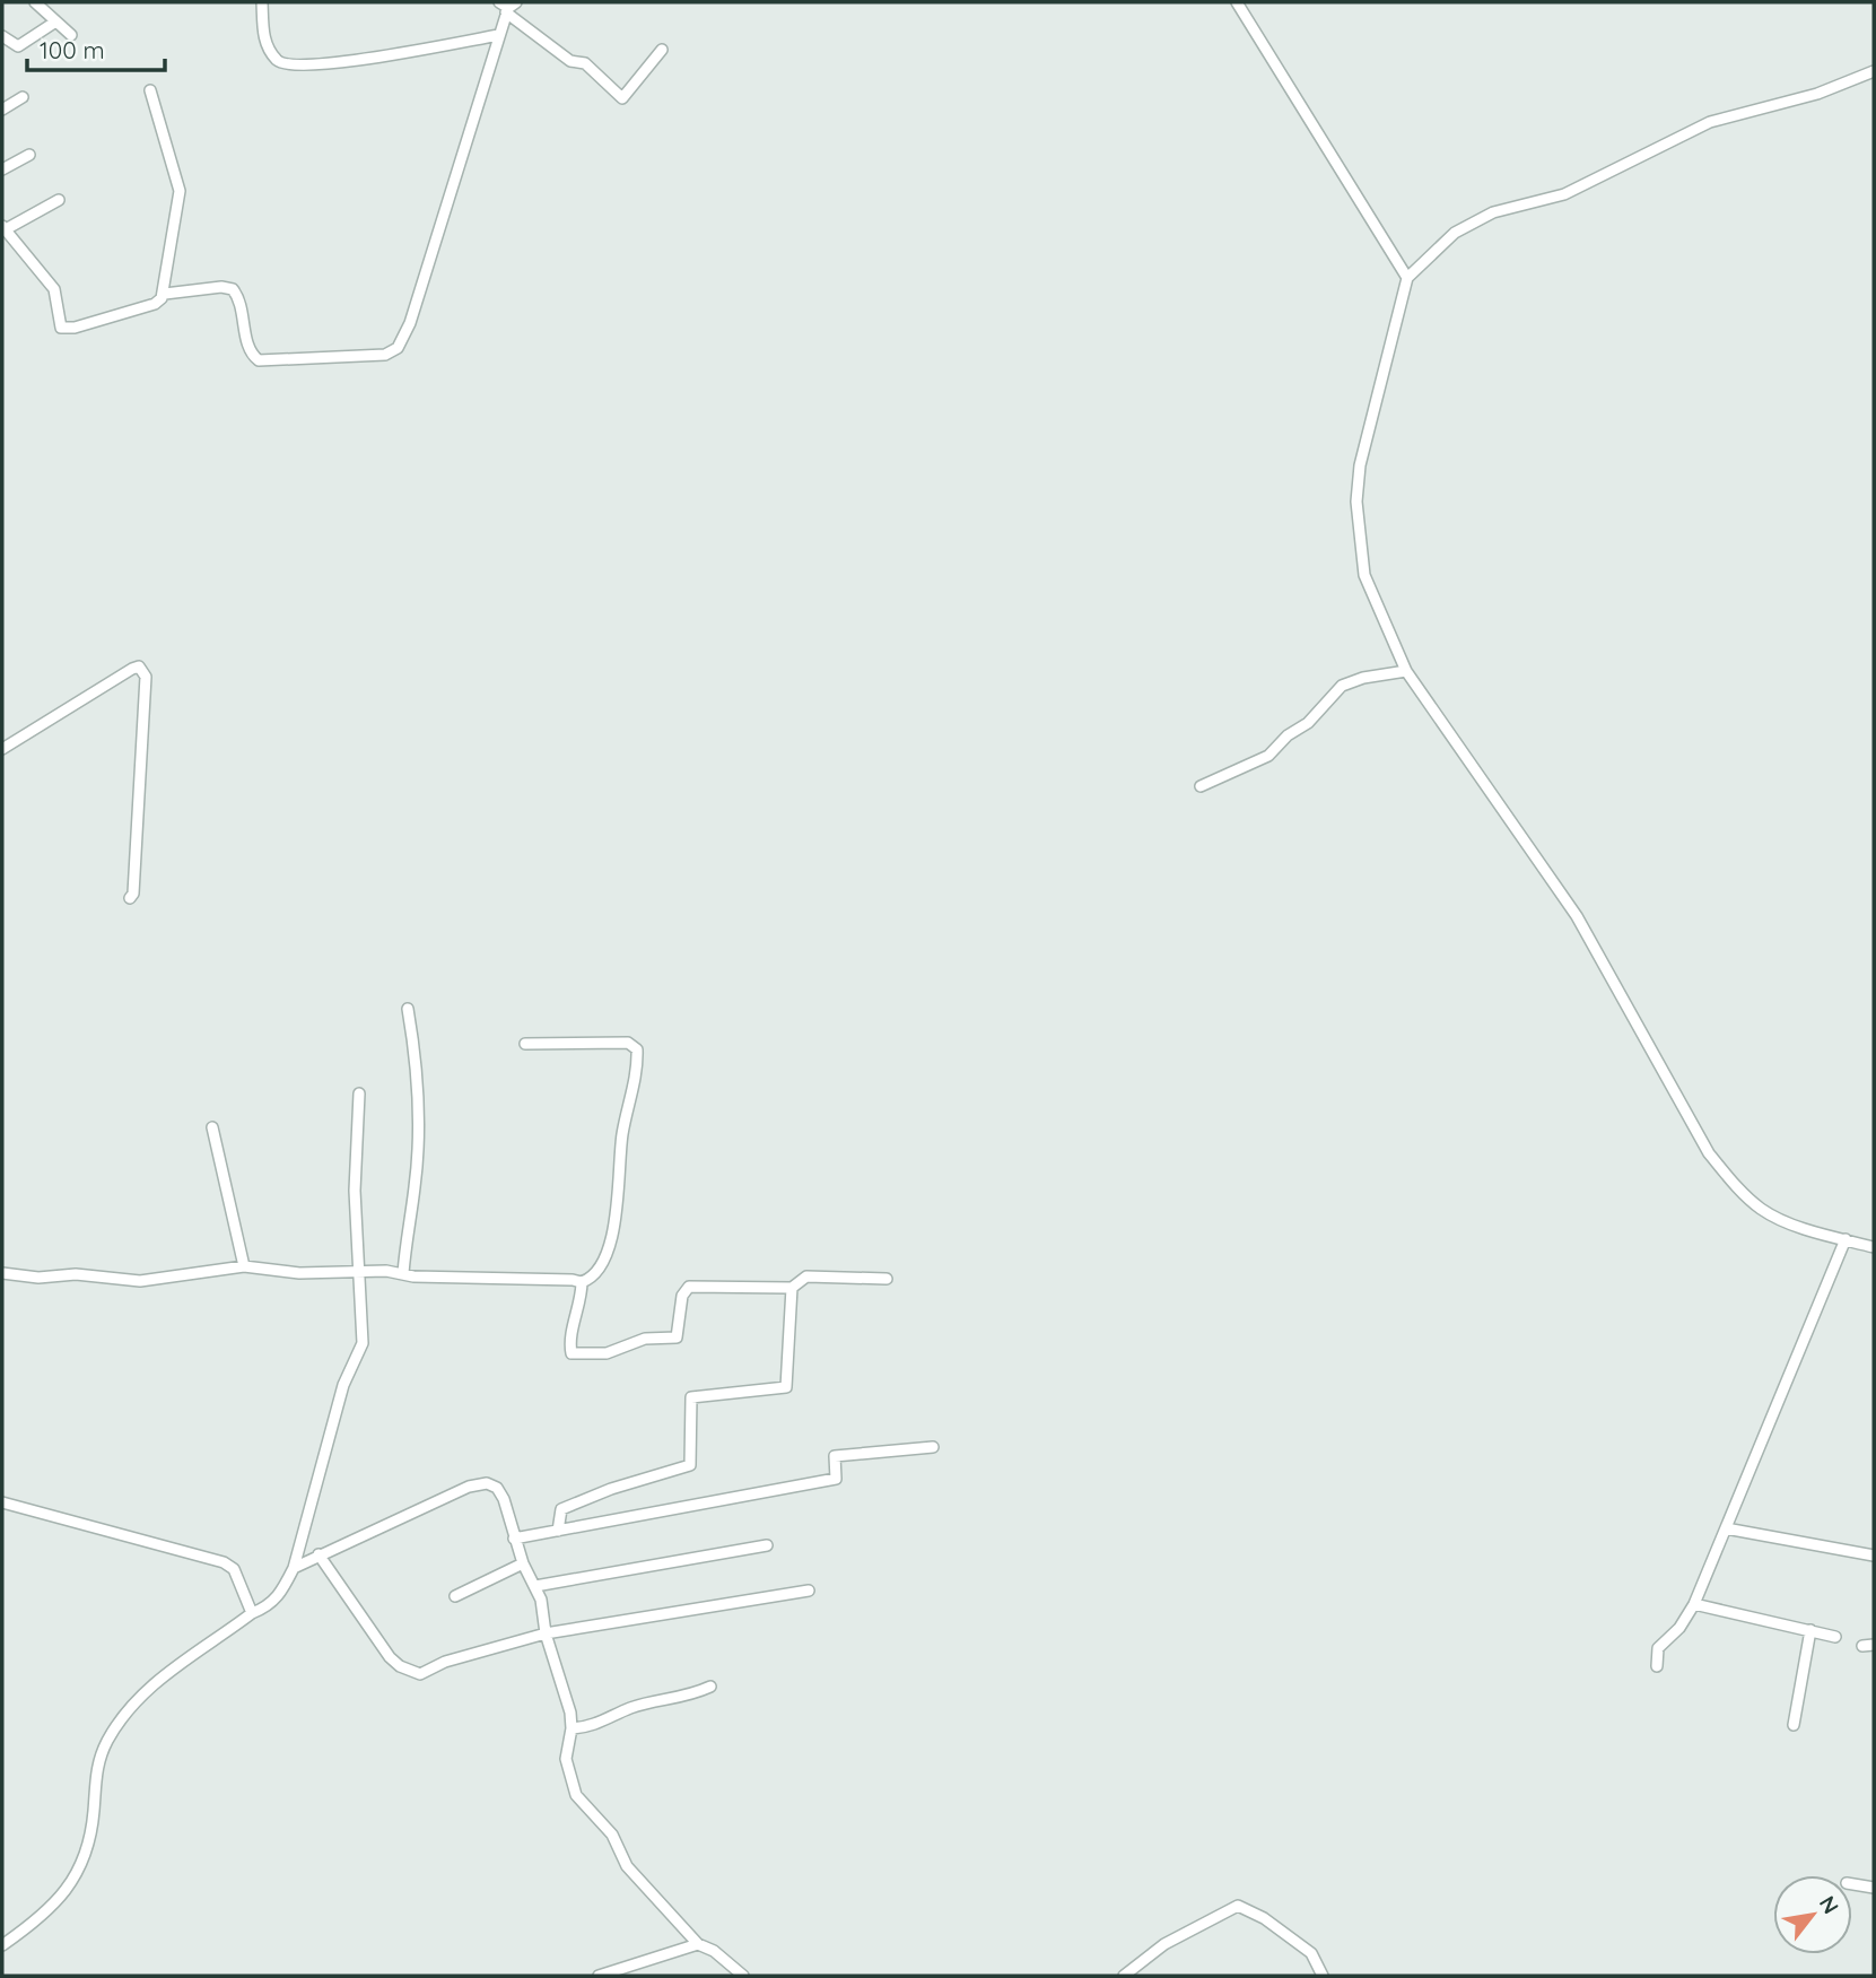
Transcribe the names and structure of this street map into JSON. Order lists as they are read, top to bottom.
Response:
{
  "scale_bar": "100 m",
  "north": "top right"
}
